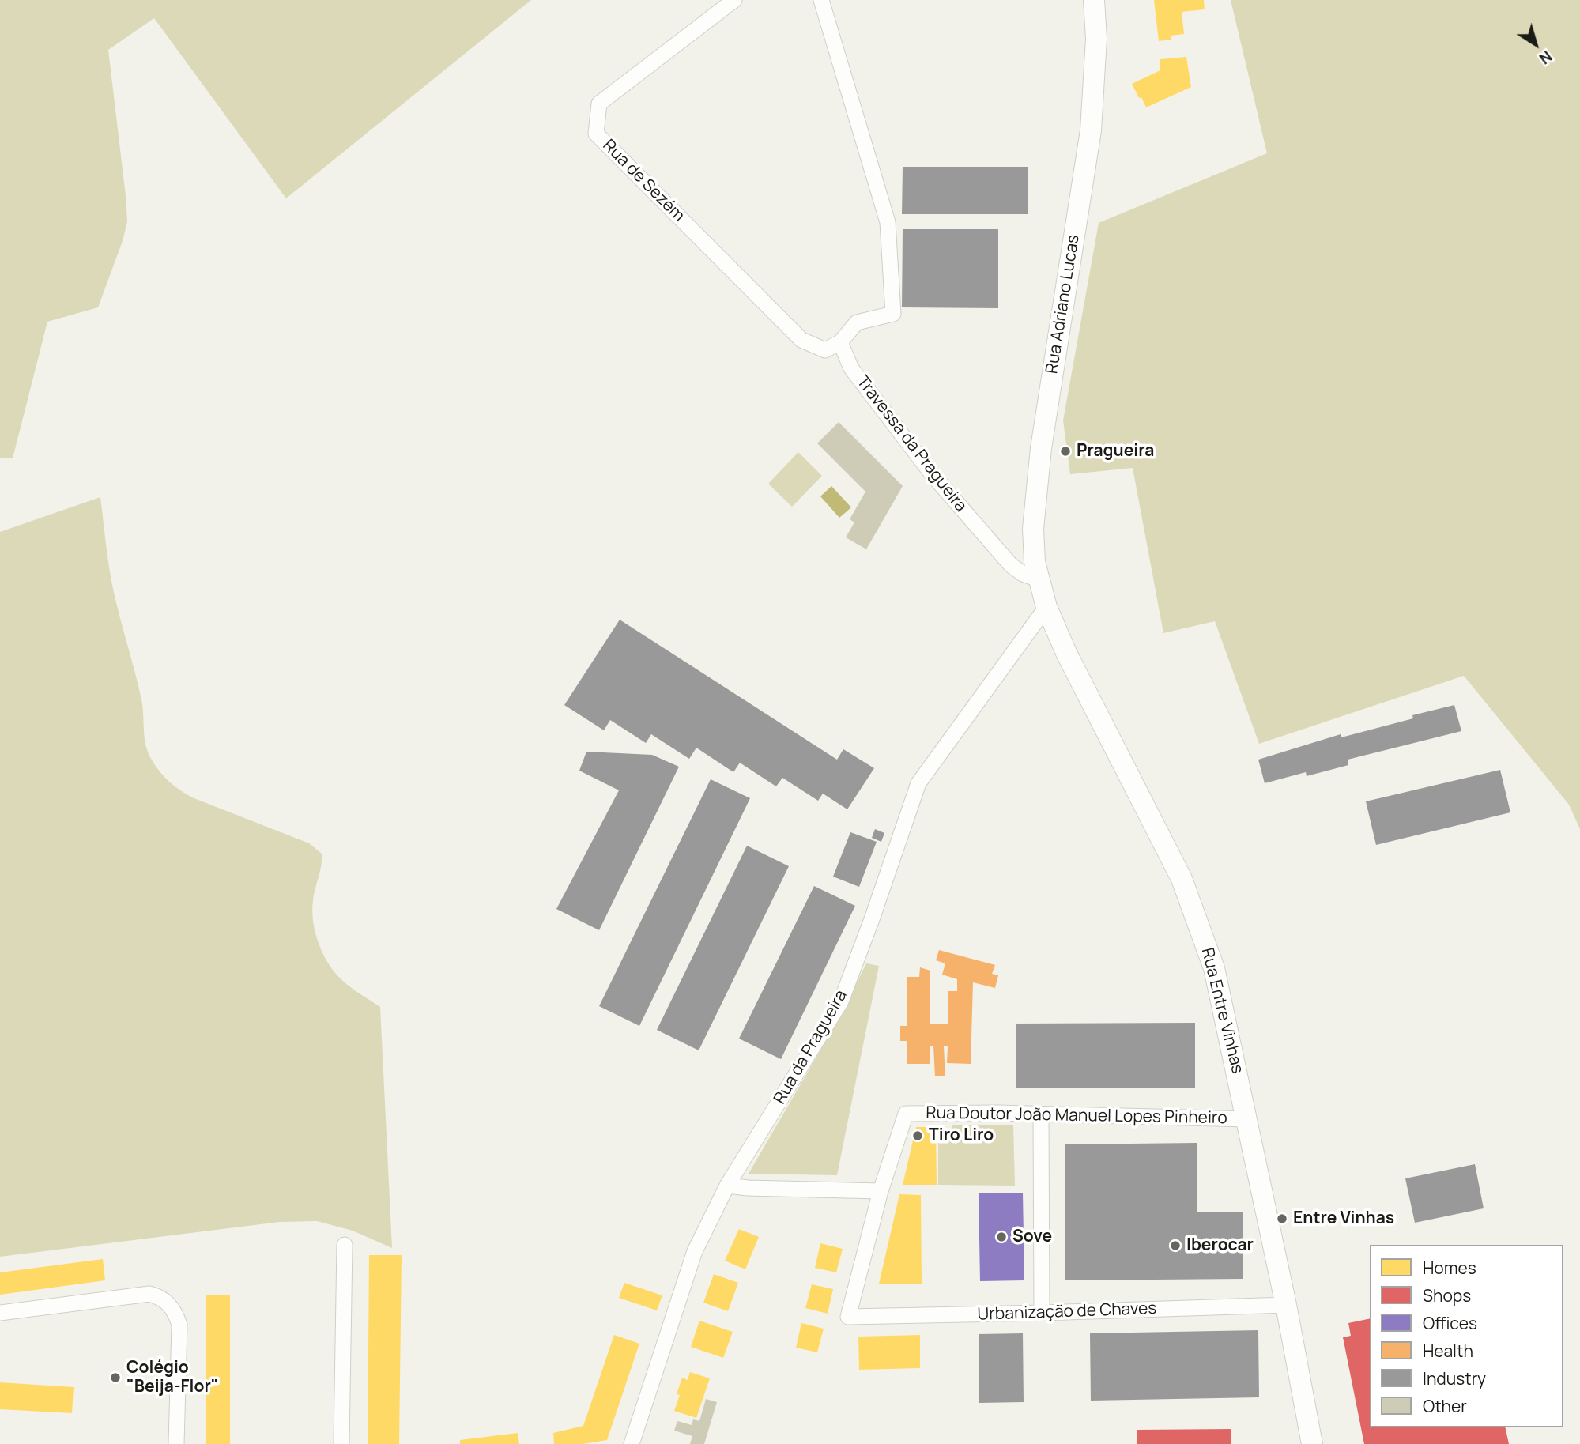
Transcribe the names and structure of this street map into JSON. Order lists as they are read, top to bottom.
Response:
{
  "streets": {
    "street": [
      "Rua de Sezém",
      "Rua Adriano Lucas",
      "Travessa da Pragueira",
      "Rua Entre Vinhas",
      "Rua da Pragueira",
      "Rua Doutor João Manuel Lopes Pinheiro",
      "Urbanização de Chaves"
    ]
  },
  "crossings": [
    ["Rua de Sezém", "Travessa da Pragueira"],
    ["Rua Adriano Lucas", "Travessa da Pragueira"],
    ["Rua Adriano Lucas", "Rua Entre Vinhas"],
    ["Rua Adriano Lucas", "Rua da Pragueira"],
    ["Rua Entre Vinhas", "Rua da Pragueira"],
    ["Rua Entre Vinhas", "Rua Doutor João Manuel Lopes Pinheiro"],
    ["Rua Entre Vinhas", "Urbanização de Chaves"],
    ["Rua Doutor João Manuel Lopes Pinheiro", "Urbanização de Chaves"]
  ],
  "places": [
    "Pragueira",
    "Tiro Liro",
    "Entre Vinhas",
    "Sove",
    "Iberocar",
    "Colégio \"Beija-Flor\""
  ],
  "legend": [
    "Homes",
    "Shops",
    "Offices",
    "Health",
    "Industry",
    "Other"
  ],
  "north": "bottom right"
}
